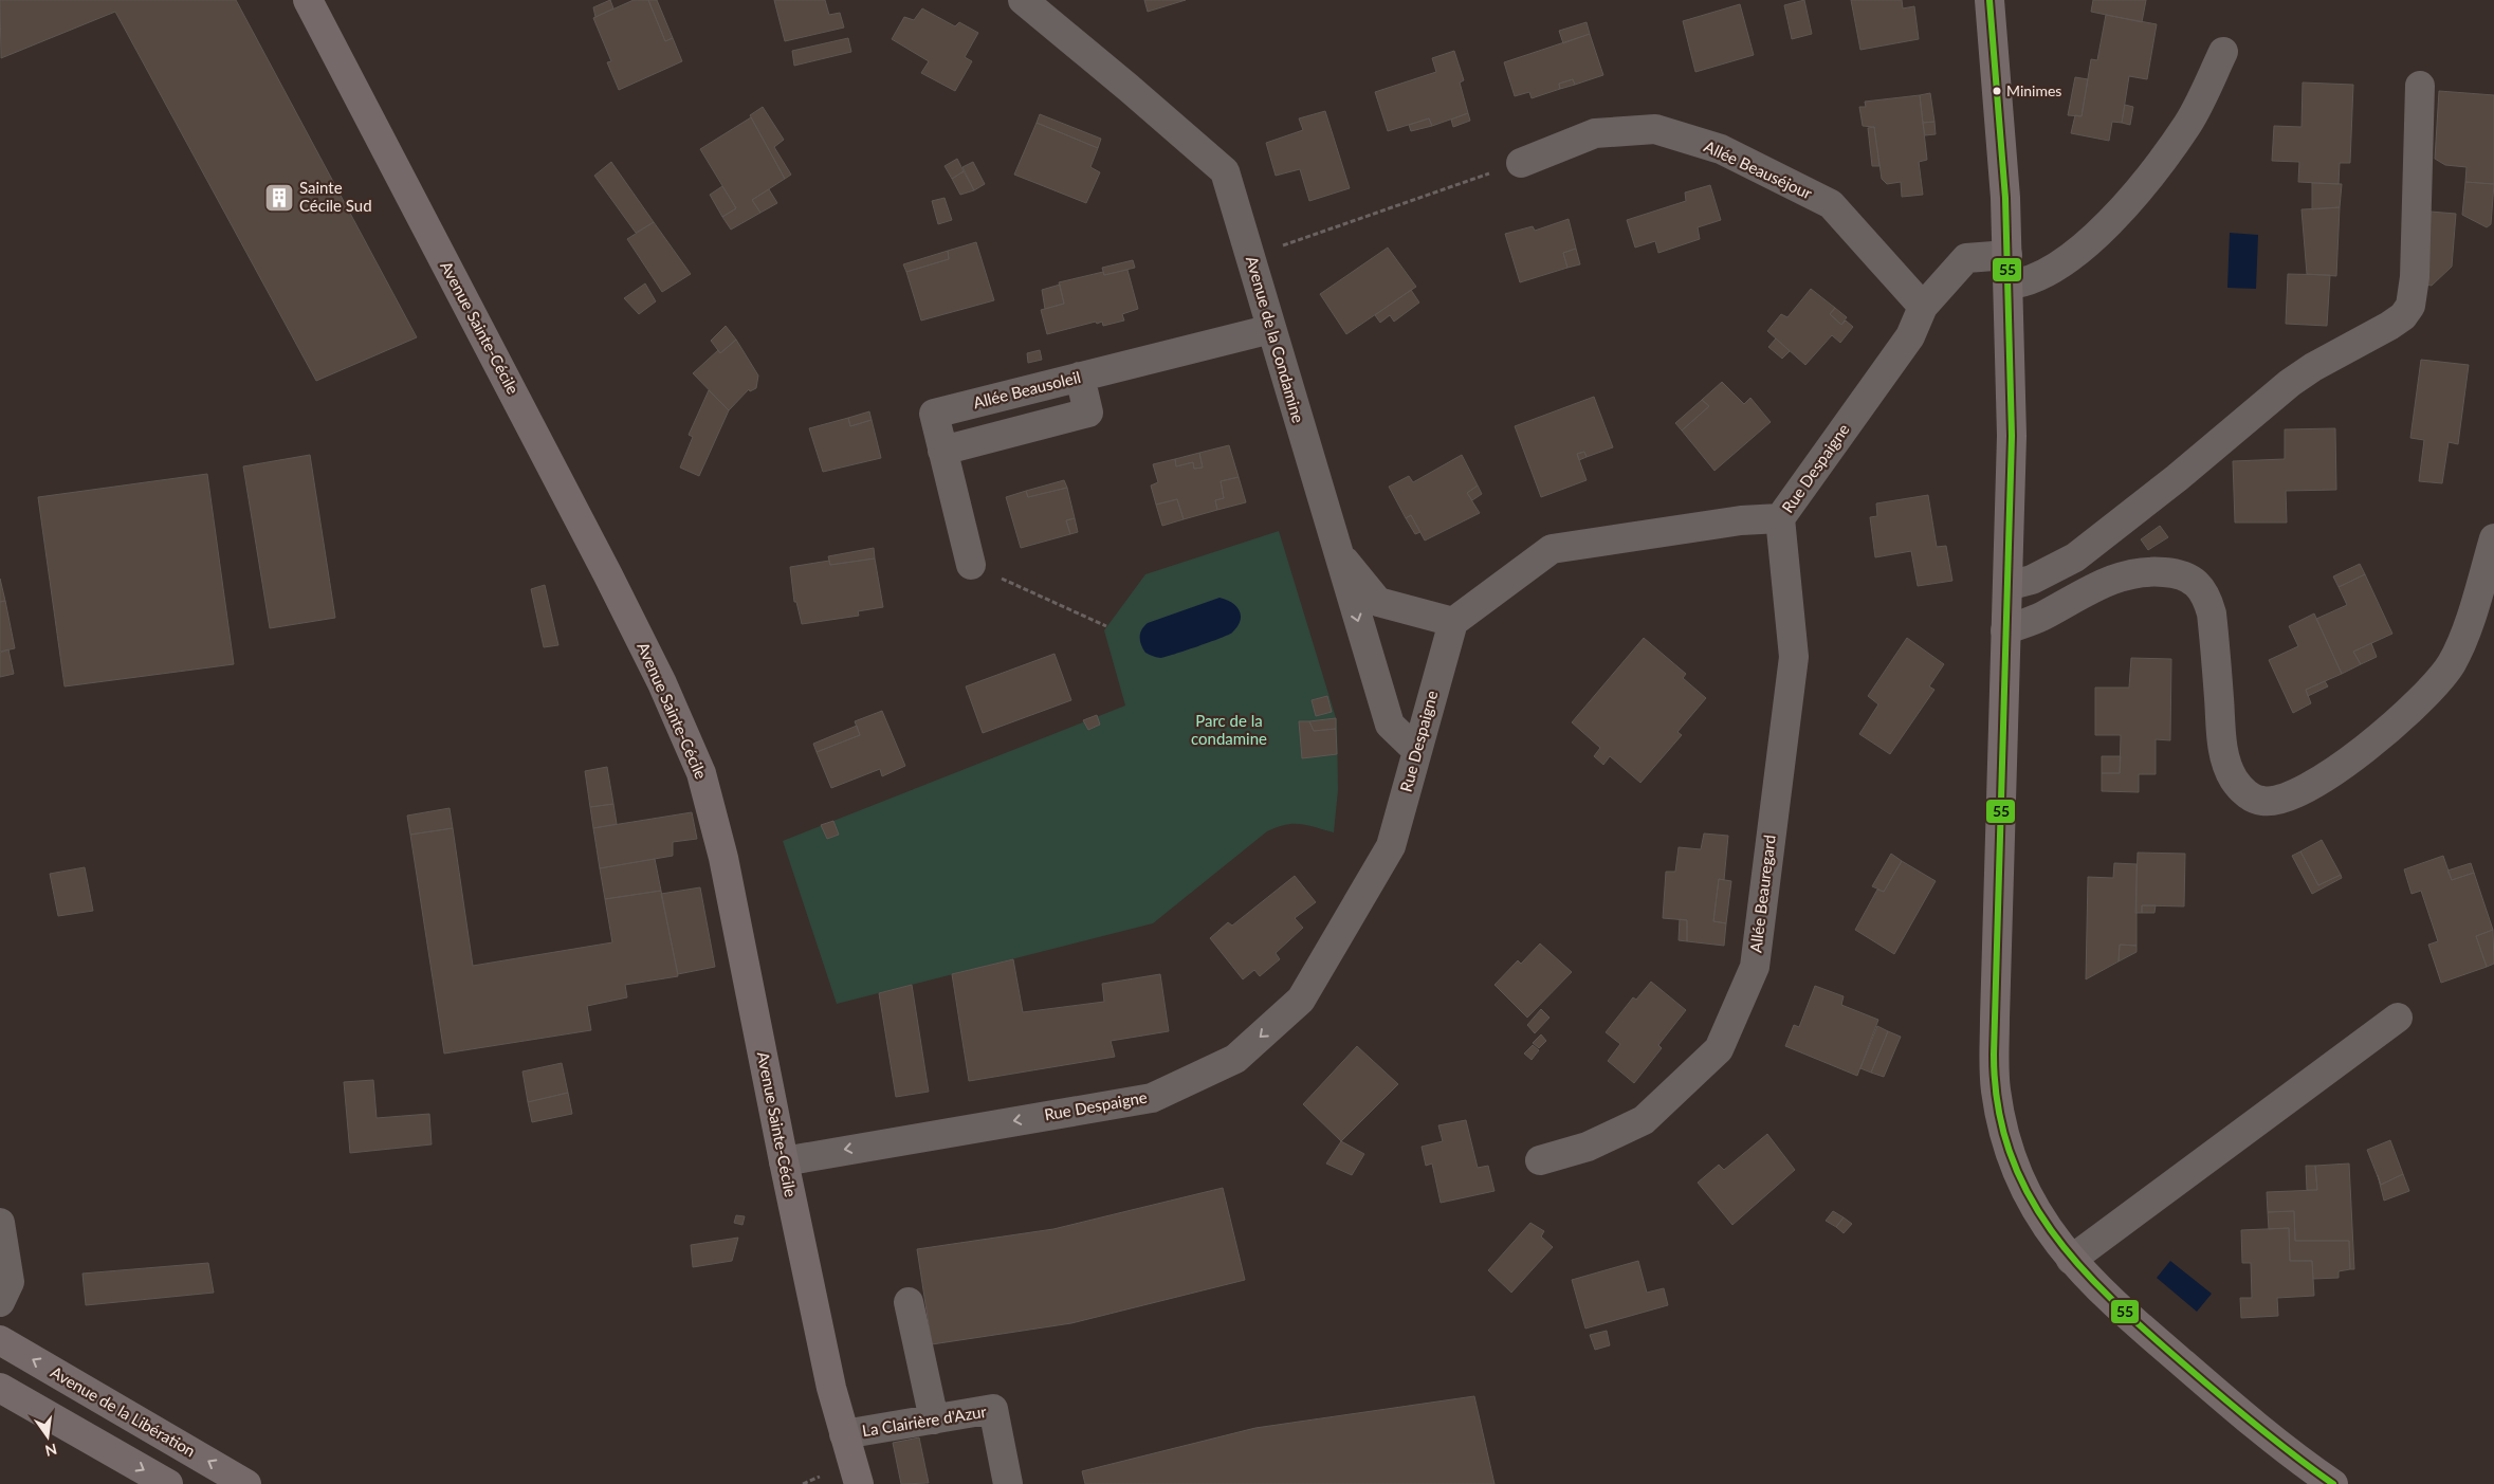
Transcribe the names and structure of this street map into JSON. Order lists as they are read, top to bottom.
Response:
{
  "streets": {
    "main road": ["Avenue Sainte-Cécile", "Avenue de la Libération"],
    "street": [
      "Allée Beauséjour",
      "Avenue de la Condamine",
      "Allée Beausoleil",
      "Rue Despaigne",
      "Allée Beauregard",
      "La Clairière d'Azur"
    ]
  },
  "crossings": [
    ["Allée Beauséjour", "Rue Despaigne"],
    ["Avenue Sainte-Cécile", "Rue Despaigne"],
    ["Avenue Sainte-Cécile", "La Clairière d'Azur"],
    ["Avenue de la Condamine", "Allée Beausoleil"],
    ["Avenue de la Condamine", "Rue Despaigne"],
    ["Rue Despaigne", "Allée Beauregard"]
  ],
  "one_way": ["Rue Despaigne"],
  "parks": ["Parc de la condamine"],
  "places": {
    "other": ["Minimes"],
    "building": ["Sainte Cécile Sud"]
  },
  "lines": ["transit line 55"],
  "north": "bottom"
}
